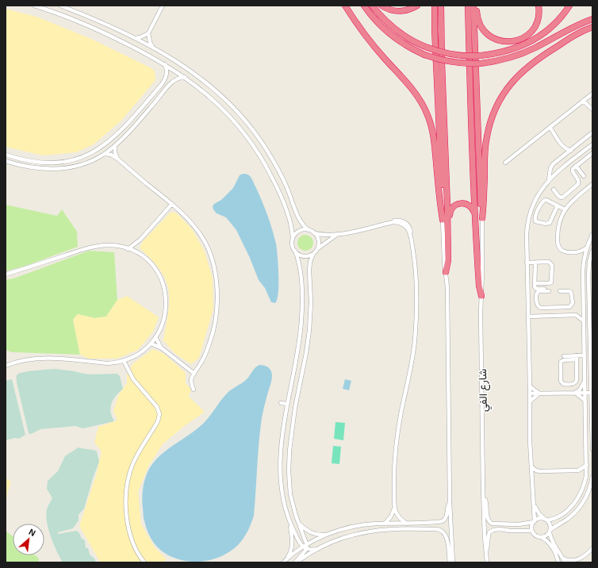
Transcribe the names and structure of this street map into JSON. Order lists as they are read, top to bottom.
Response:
{
  "streets": {
    "street": ["شارع الفي"]
  },
  "north": "top right"
}
